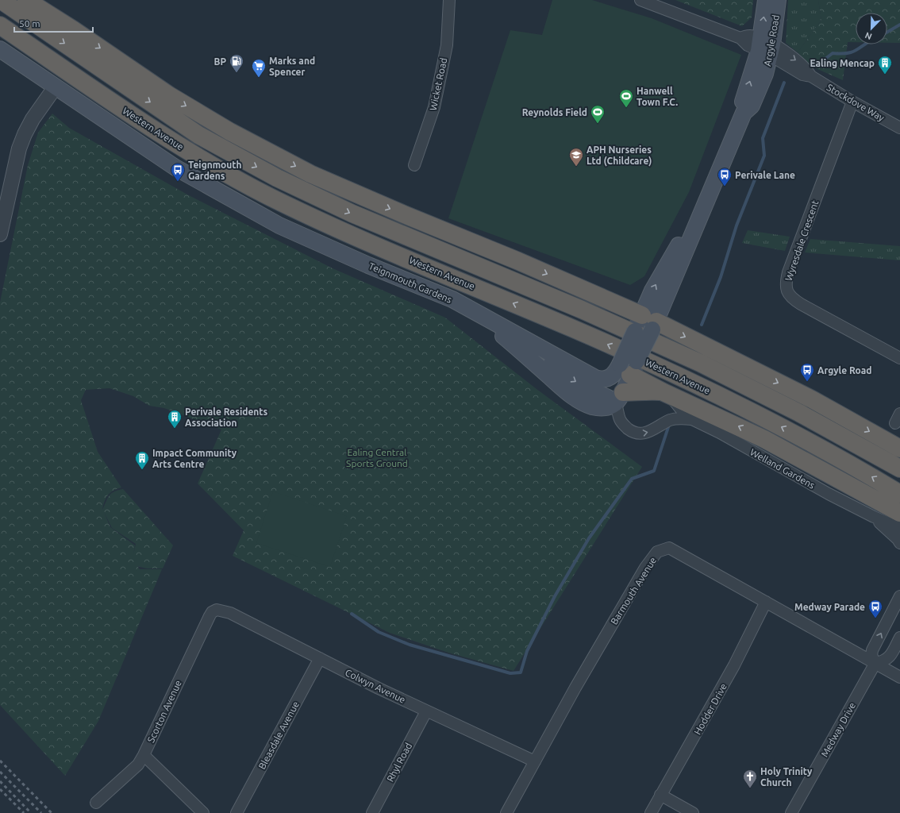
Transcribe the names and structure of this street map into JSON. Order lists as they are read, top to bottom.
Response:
{
  "streets": {
    "highway": ["Western Avenue"],
    "main road": ["Argyle Road", "Teignmouth Gardens"],
    "street": [
      "Wicket Road",
      "Stockdove Way",
      "Wyresdale Crescent",
      "Welland Gardens",
      "Barmouth Avenue",
      "Colwyn Avenue",
      "Hodder Drive",
      "Scorton Avenue",
      "Medway Drive",
      "Bleasdale Avenue",
      "Rhyl Road"
    ]
  },
  "crossings": [
    ["Argyle Road", "Stockdove Way"],
    ["Argyle Road", "Welland Gardens"],
    ["Stockdove Way", "Wyresdale Crescent"],
    ["Barmouth Avenue", "Colwyn Avenue"],
    ["Barmouth Avenue", "Hodder Drive"],
    ["Barmouth Avenue", "Medway Drive"],
    ["Colwyn Avenue", "Scorton Avenue"],
    ["Colwyn Avenue", "Bleasdale Avenue"],
    ["Colwyn Avenue", "Rhyl Road"]
  ],
  "parks": ["Ealing Central Sports Ground"],
  "places": {
    "fuel station": ["BP"],
    "building": ["Ealing Mencap", "Perivale Residents Association", "Impact Community Arts Centre"],
    "supermarket": ["Marks and Spencer"],
    "sports": ["Hanwell Town F.C.", "Reynolds Field"],
    "school or university": ["APH Nurseries Ltd (Childcare)"],
    "bus stop": [
      "Teignmouth Gardens",
      "Perivale Lane",
      "Argyle Road",
      "Medway Parade"
    ],
    "church": ["Holy Trinity Church"]
  },
  "scale_bar": "50 m",
  "north": "bottom left"
}
